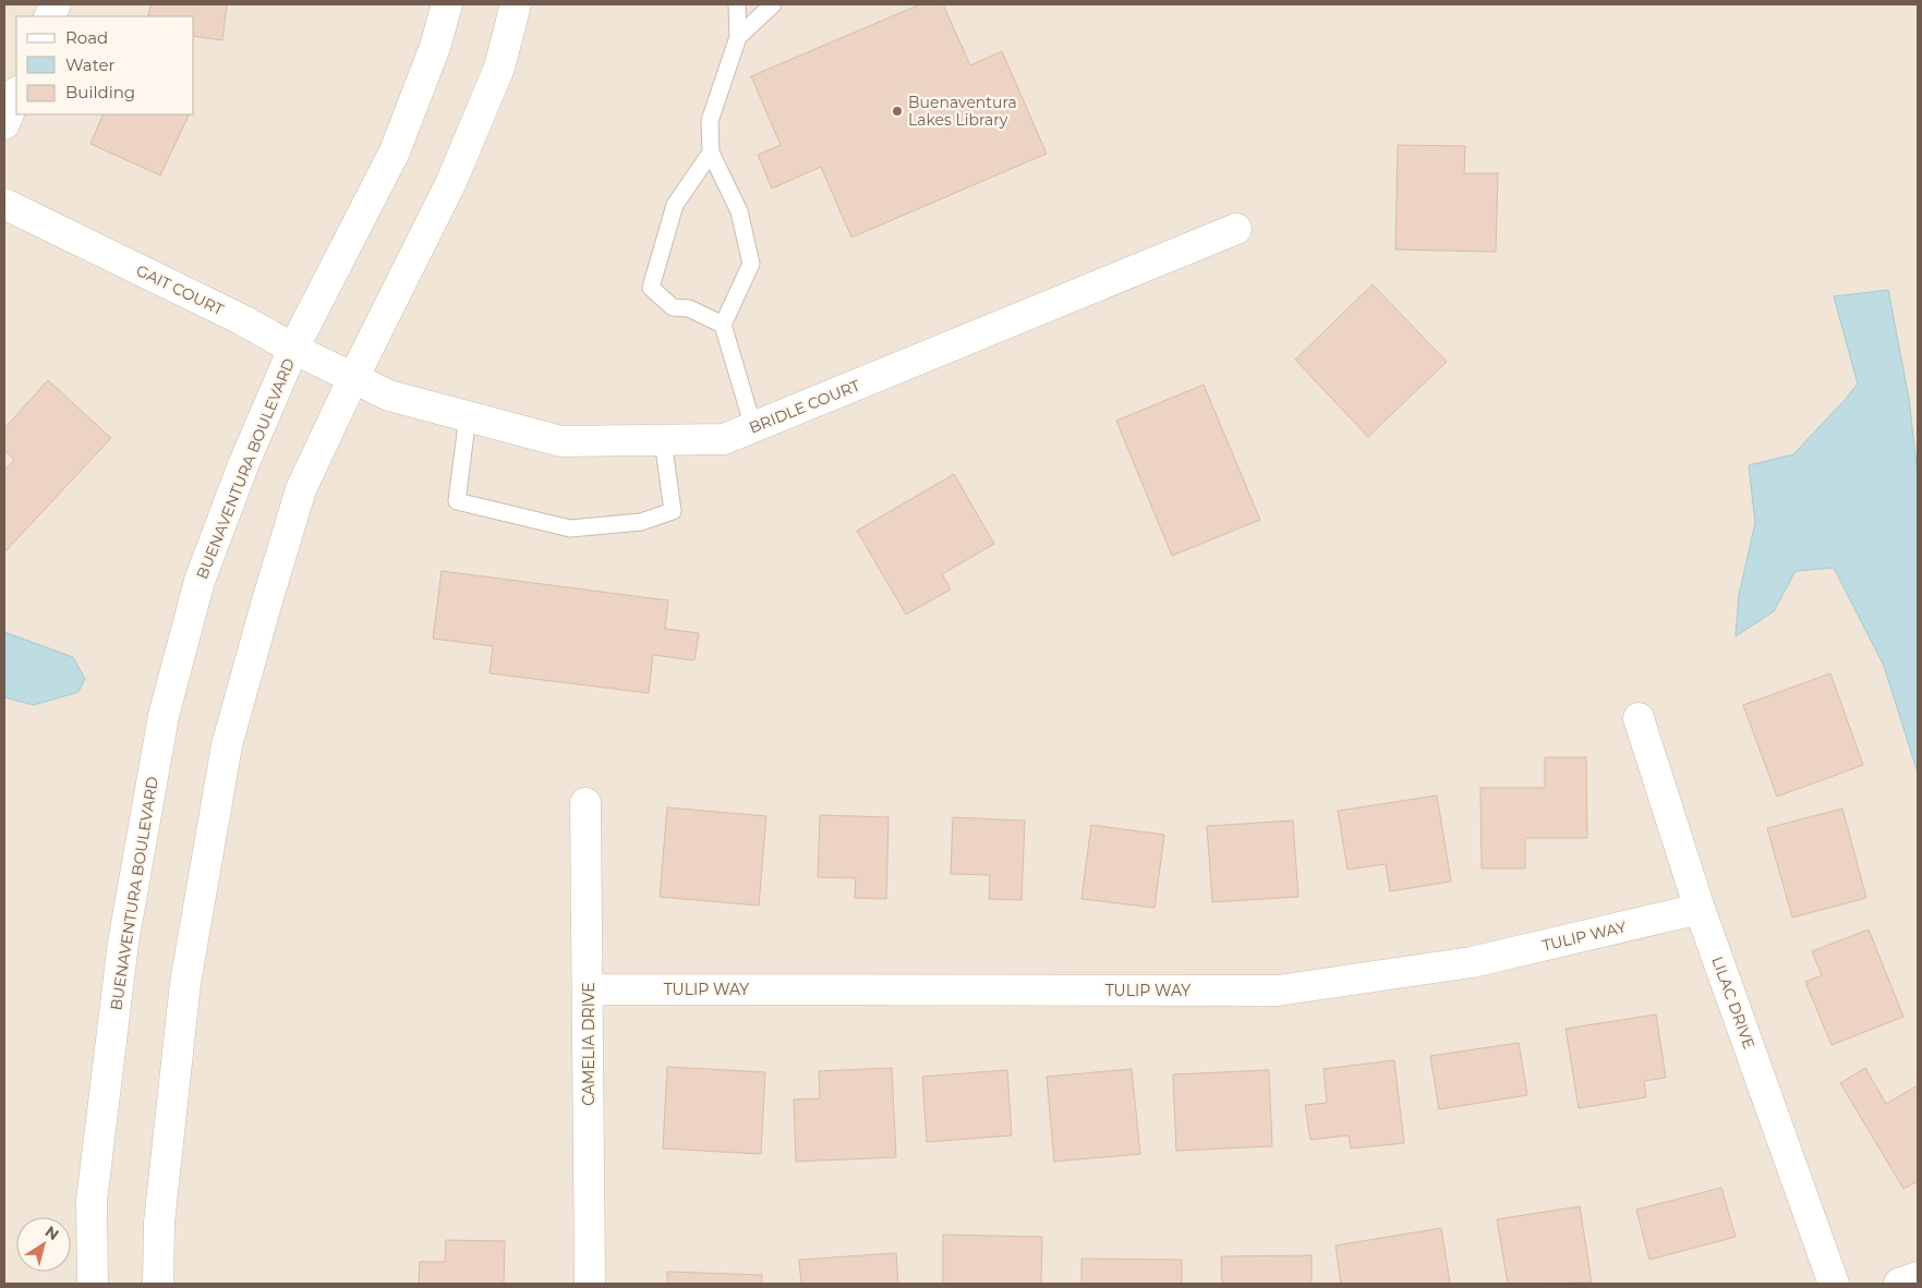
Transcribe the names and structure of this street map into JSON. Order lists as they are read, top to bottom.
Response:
{
  "streets": {
    "street": [
      "GAIT COURT",
      "BRIDLE COURT",
      "BUENAVENTURA BOULEVARD",
      "TULIP WAY",
      "LILAC DRIVE",
      "CAMELIA DRIVE"
    ]
  },
  "crossings": [
    ["GAIT COURT", "BRIDLE COURT"],
    ["GAIT COURT", "BUENAVENTURA BOULEVARD"],
    ["TULIP WAY", "LILAC DRIVE"],
    ["TULIP WAY", "CAMELIA DRIVE"]
  ],
  "places": ["Buenaventura Lakes Library"],
  "legend": ["Road", "Water", "Building"],
  "north": "top right"
}
